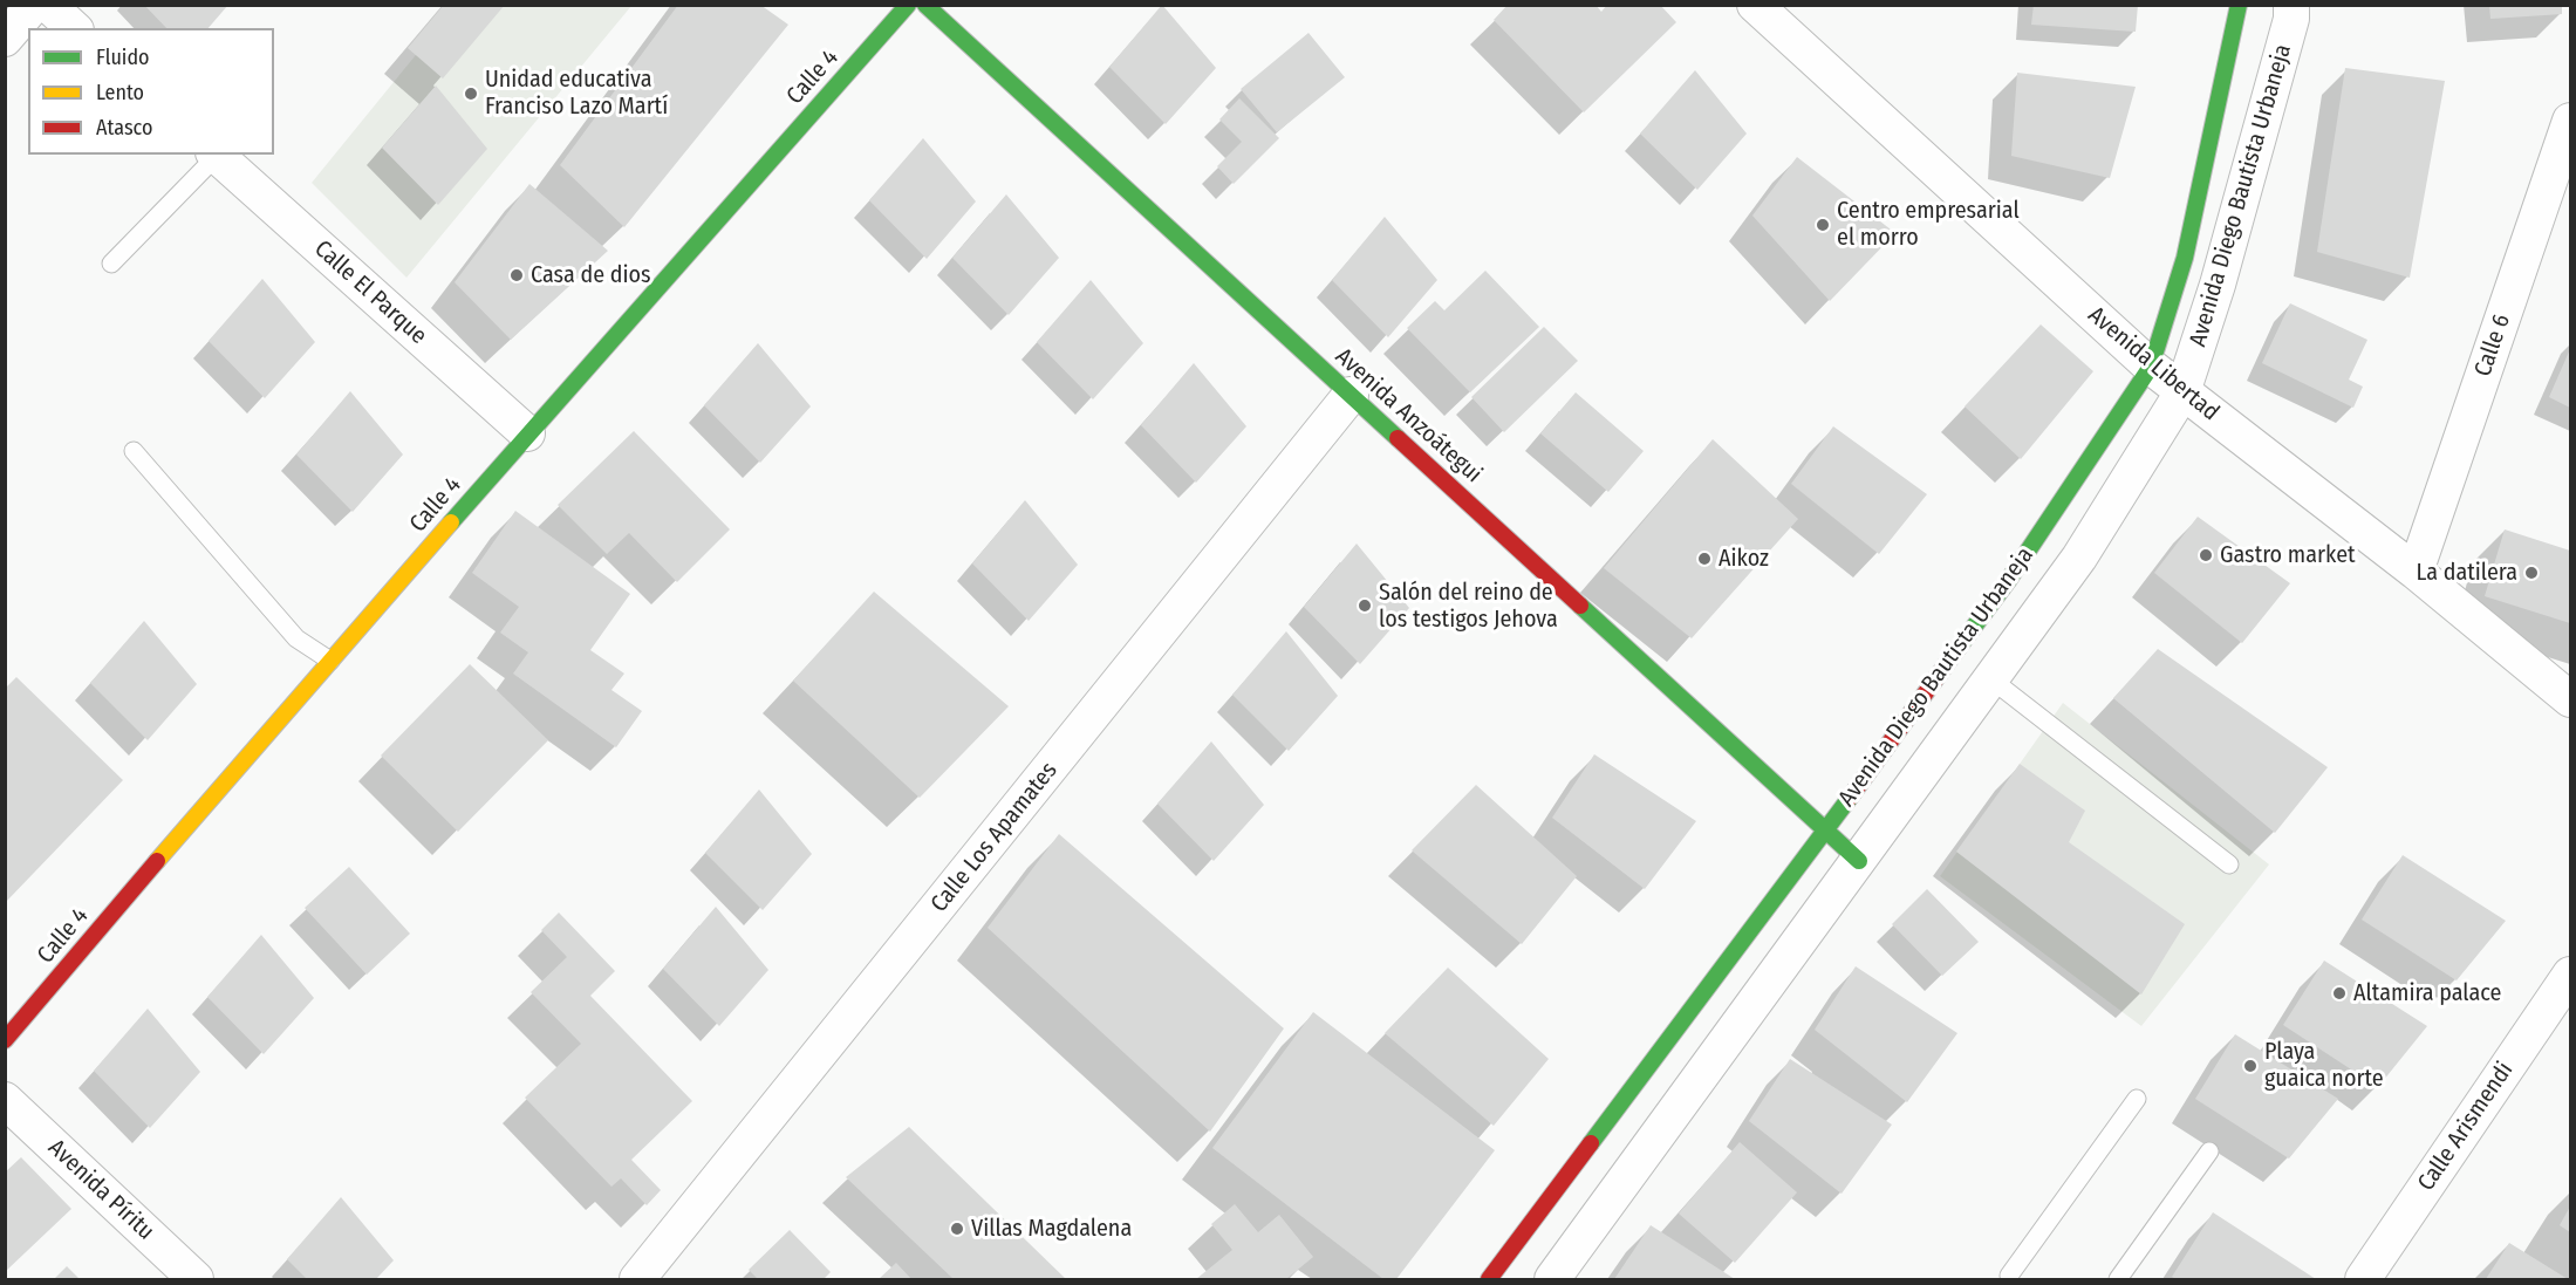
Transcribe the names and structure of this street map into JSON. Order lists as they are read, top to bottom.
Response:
{
  "streets": {
    "street": [
      "Calle 4",
      "Avenida Diego Bautista Urbaneja",
      "Calle El Parque",
      "Calle 6",
      "Avenida Libertad",
      "Avenida Anzoátegui",
      "Calle Los Apamates",
      "Calle Arismendi",
      "Avenida Píritu"
    ]
  },
  "crossings": [
    ["Calle 4", "Calle El Parque"],
    ["Avenida Diego Bautista Urbaneja", "Avenida Libertad"],
    ["Avenida Diego Bautista Urbaneja", "Avenida Anzoátegui"],
    ["Calle 6", "Avenida Libertad"],
    ["Avenida Anzoátegui", "Calle Los Apamates"]
  ],
  "places": [
    "Unidad educativa Franciso Lazo Martí",
    "Centro empresarial el morro",
    "Casa de dios",
    "Gastro market",
    "Aikoz",
    "La datilera",
    "Salón del reino de los testigos Jehova",
    "Altamira palace",
    "Playa guaica norte",
    "Villas Magdalena"
  ],
  "legend": ["Fluido", "Lento", "Atasco"]
}
